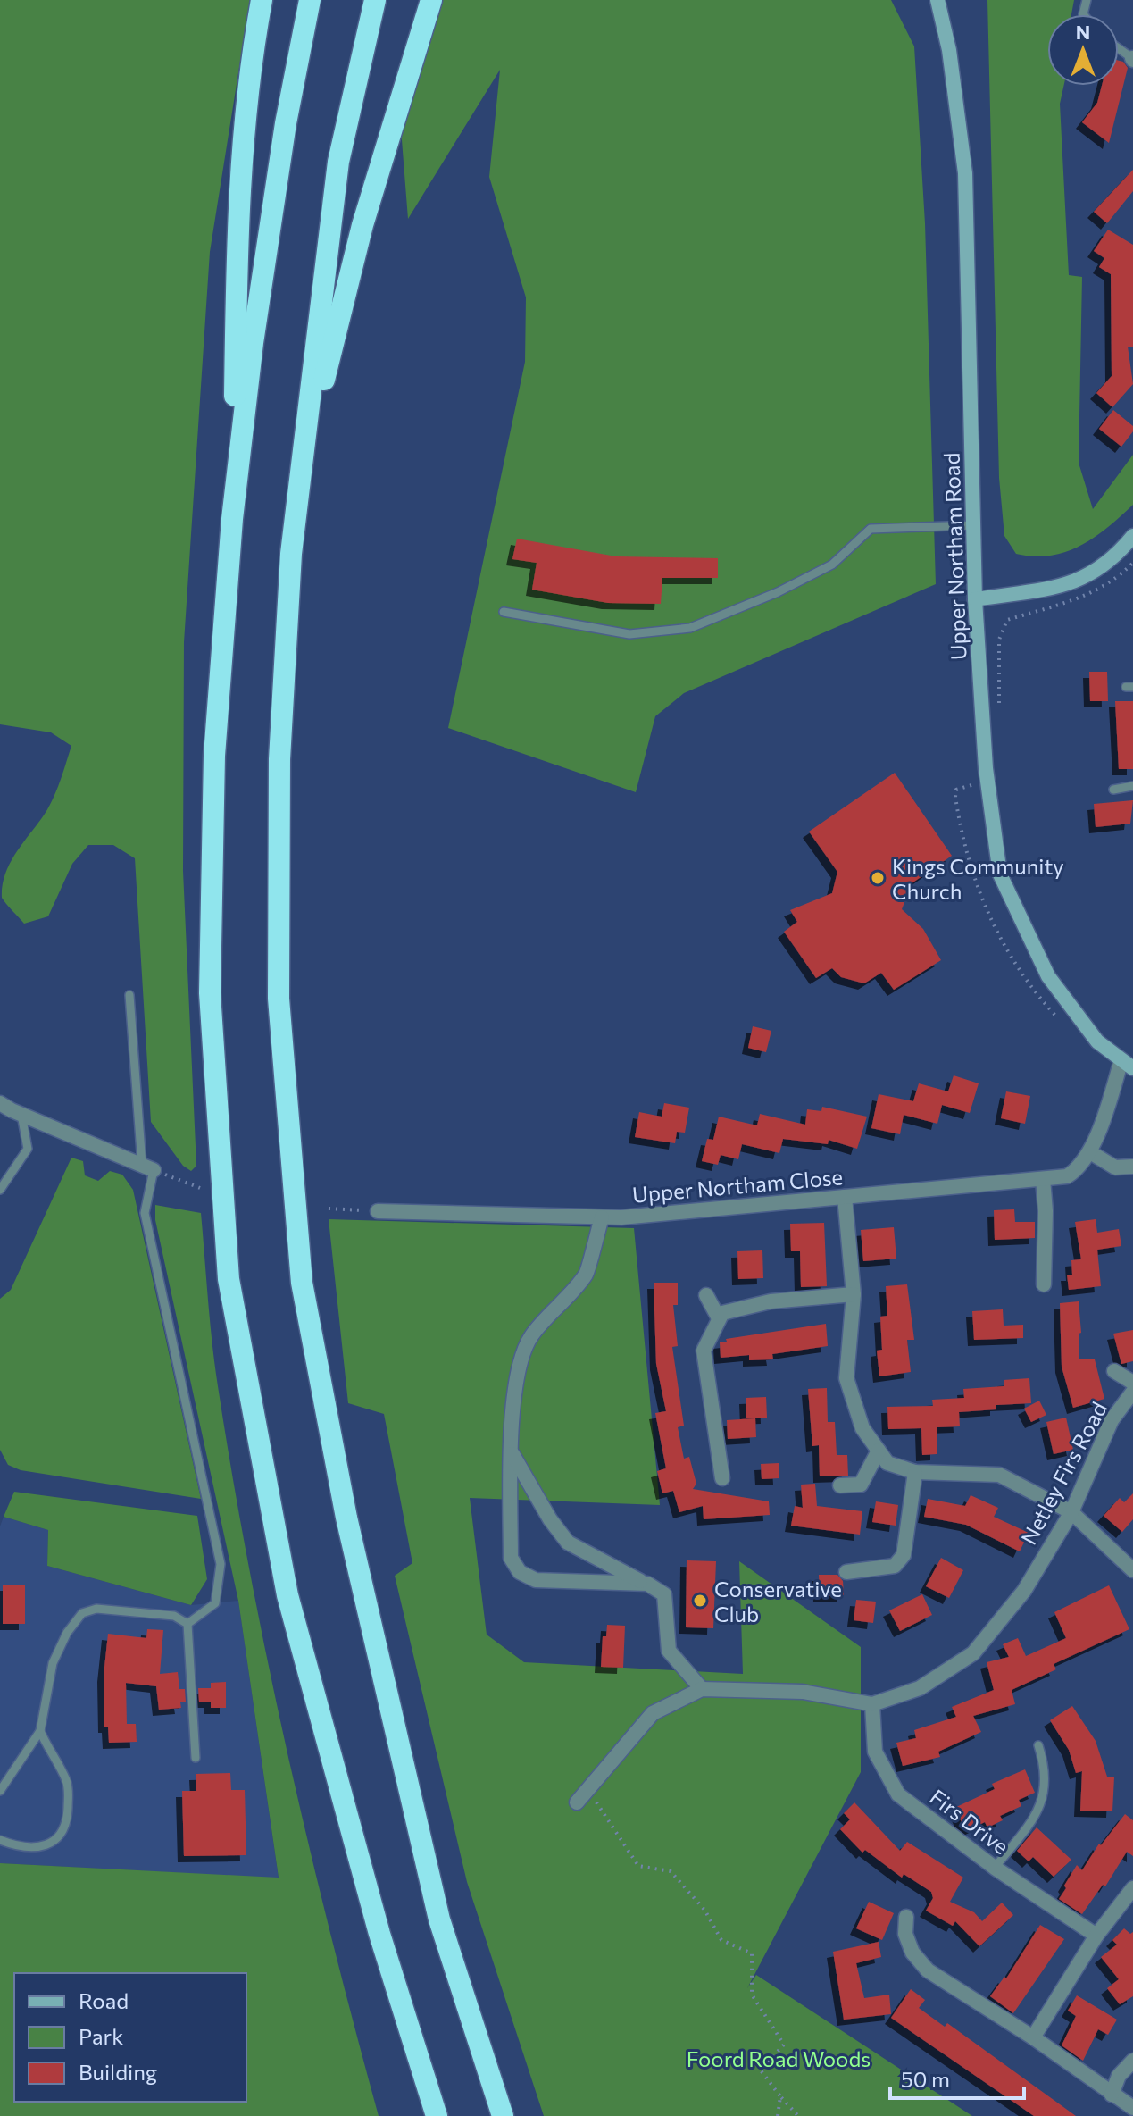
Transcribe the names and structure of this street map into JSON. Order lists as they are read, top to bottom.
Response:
{
  "streets": {
    "main road": ["Upper Northam Road"],
    "street": ["Upper Northam Close", "Netley Firs Road", "Firs Drive"]
  },
  "crossings": [
    ["Upper Northam Road", "Upper Northam Close"],
    ["Netley Firs Road", "Firs Drive"]
  ],
  "parks": ["Foord Road Woods"],
  "places": ["Kings Community Church", "Conservative Club"],
  "legend": ["Road", "Park", "Building"],
  "scale_bar": "50 m",
  "north": "top"
}
